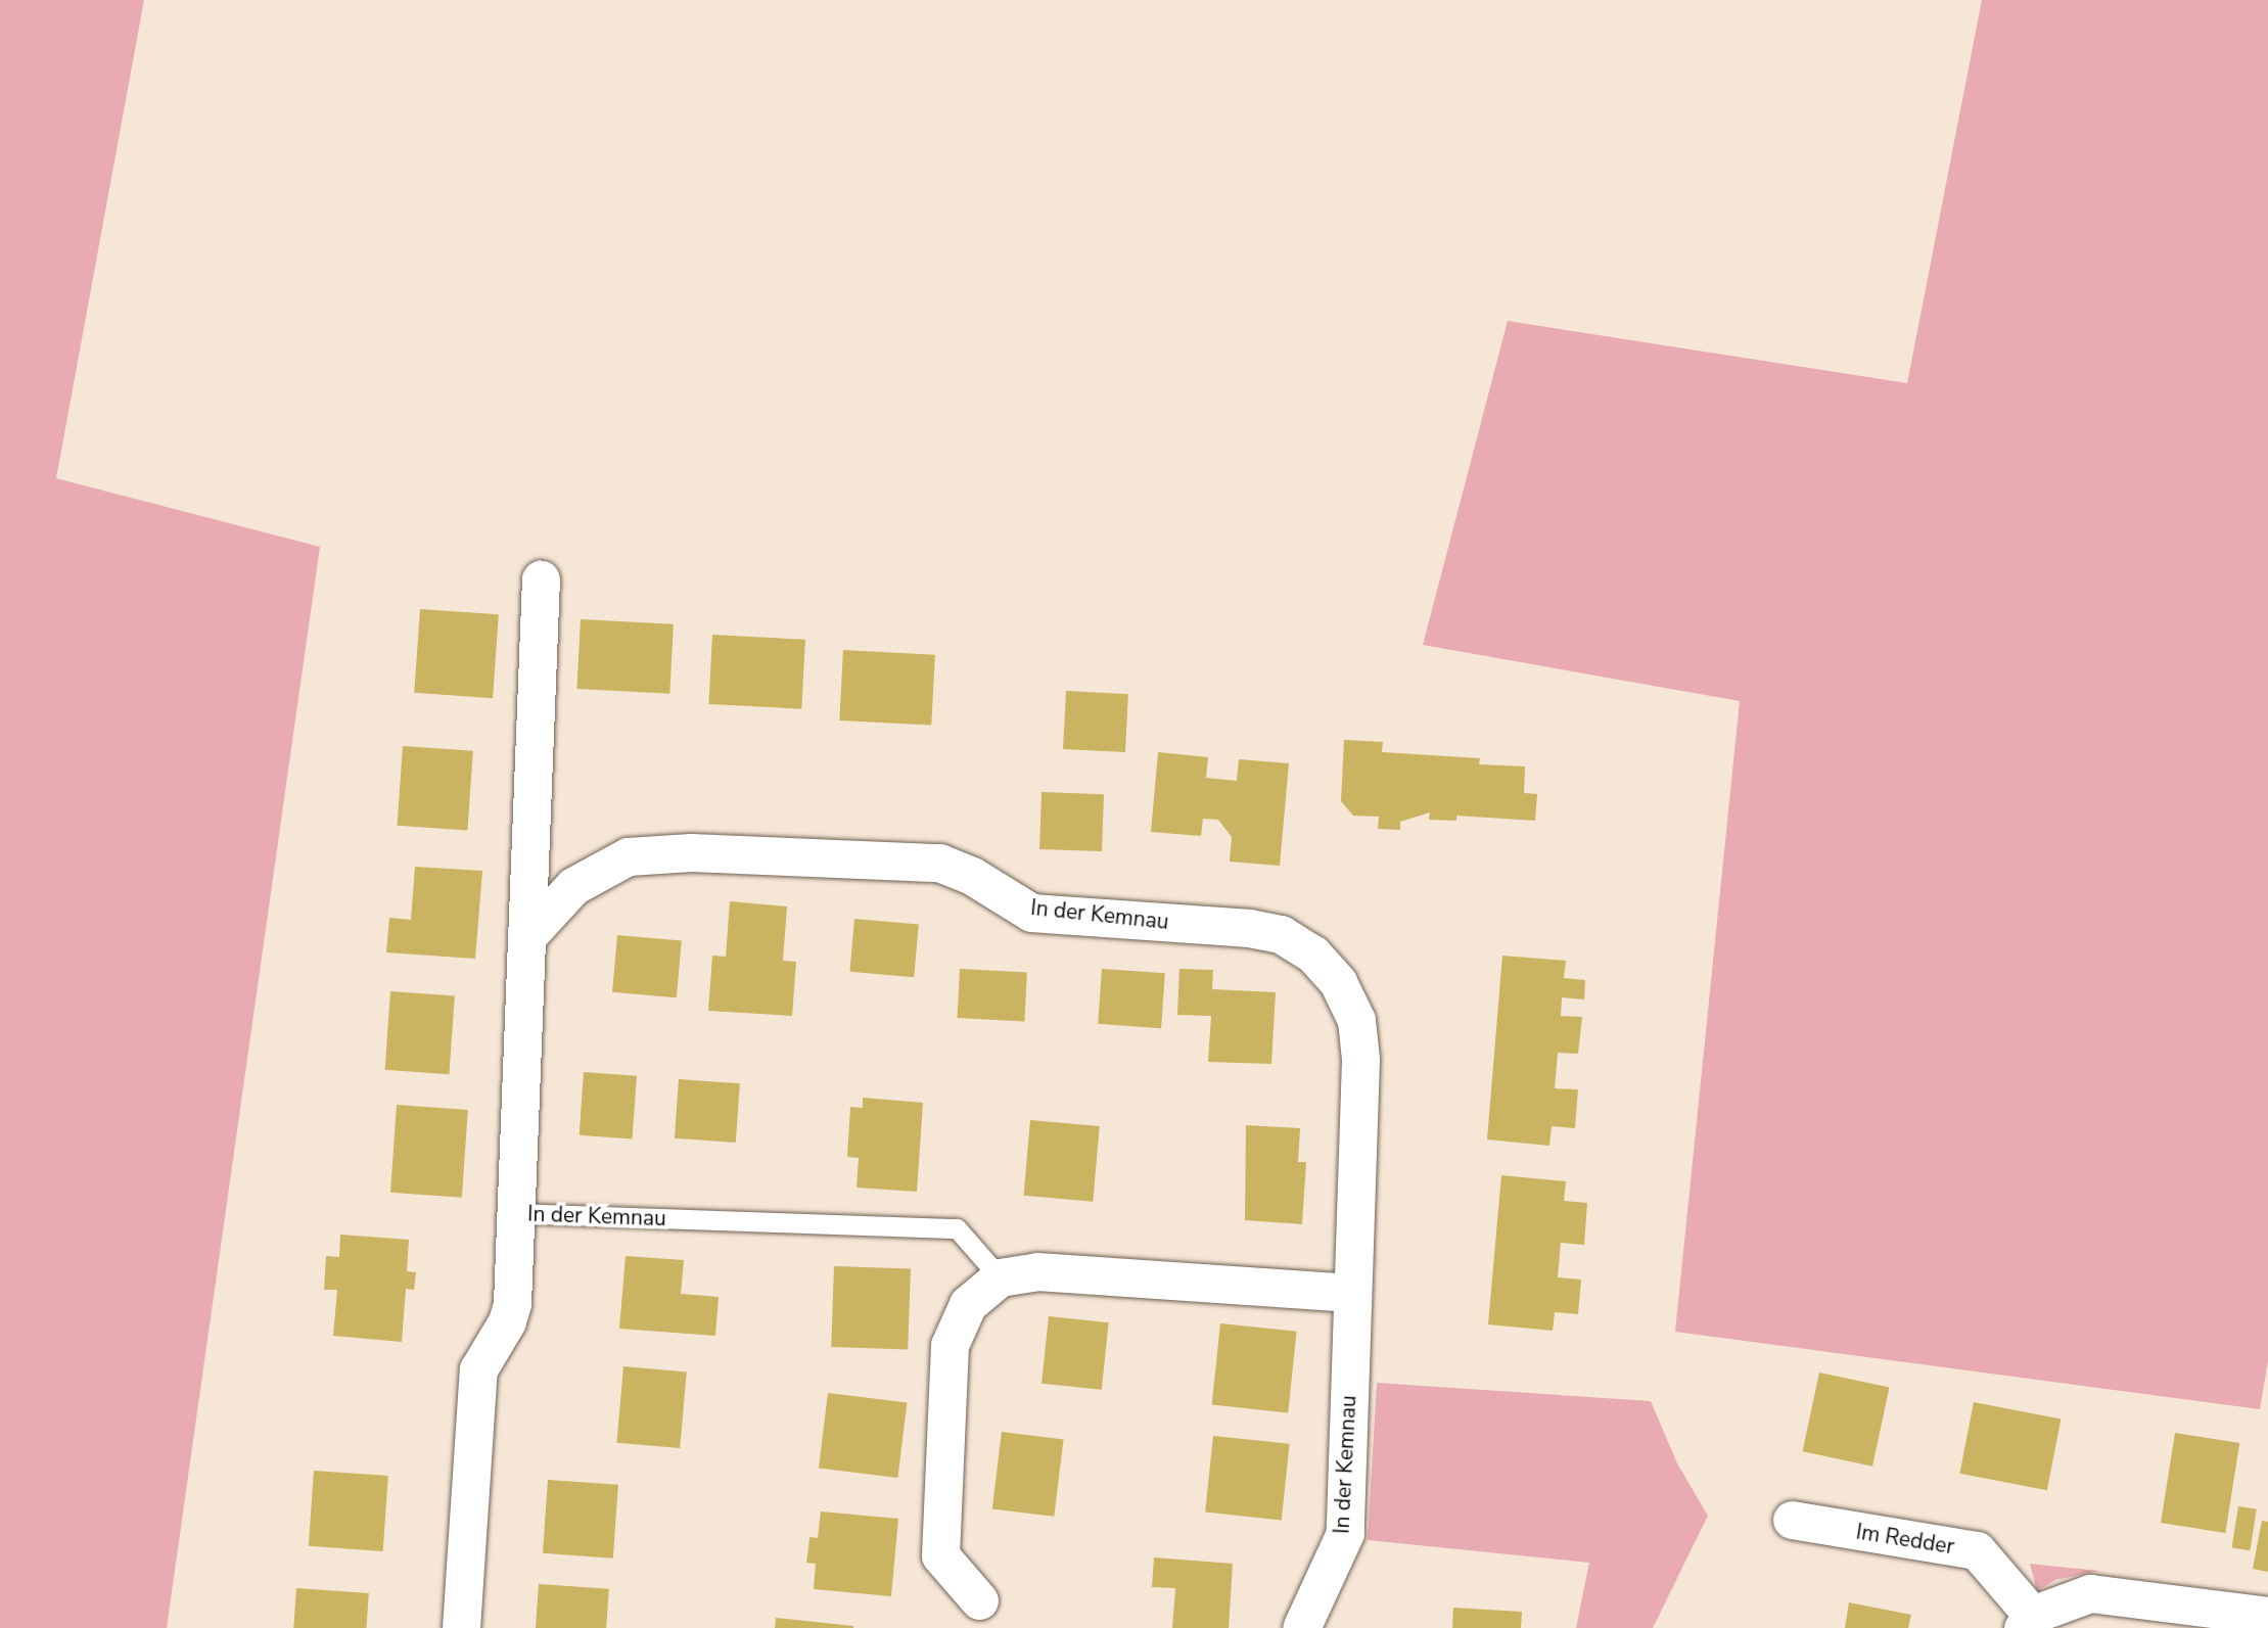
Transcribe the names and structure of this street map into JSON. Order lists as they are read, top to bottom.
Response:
{
  "streets": {
    "street": ["In der Kemnau", "Im Redder"]
  }
}
